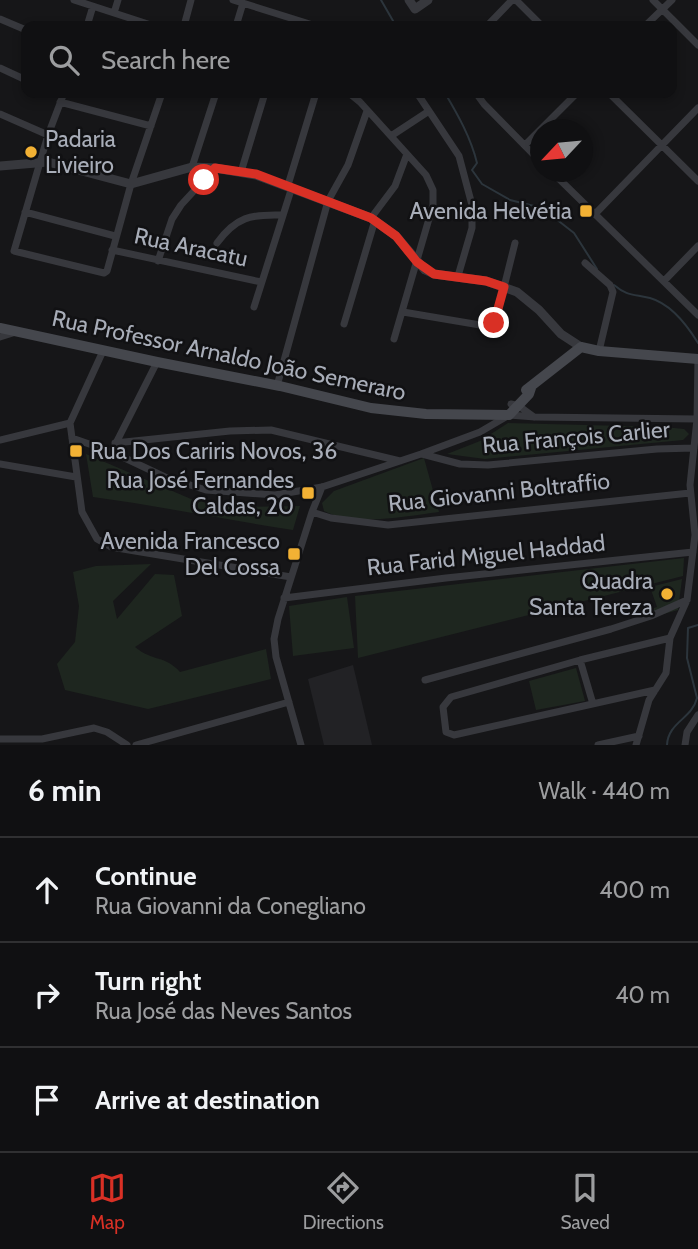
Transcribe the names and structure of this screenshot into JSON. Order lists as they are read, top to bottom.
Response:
{
  "streets": {
    "main road": ["Rua Professor Arnaldo João Semeraro"],
    "street": [
      "Rua Aracatu",
      "Rua François Carlier",
      "Rua Giovanni Boltraffio",
      "Rua Farid Miguel Haddad"
    ]
  },
  "places": {
    "other": ["Padaria Livieiro", "Quadra Santa Tereza"],
    "transit": [
      "Avenida Helvétia",
      "Rua Dos Cariris Novos, 36",
      "Rua José Fernandes Caldas, 20",
      "Avenida Francesco Del Cossa"
    ]
  },
  "north": "bottom left",
  "page": {
    "search": "Search here",
    "heading": ["6 min", "Walk · 440 m"],
    "list": [
      ["Continue", "Rua Giovanni da Conegliano", "400 m"],
      ["Turn right", "Rua José das Neves Santos", "40 m"],
      "Arrive at destination"
    ],
    "nav": ["Map", "Directions", "Saved"]
  }
}
